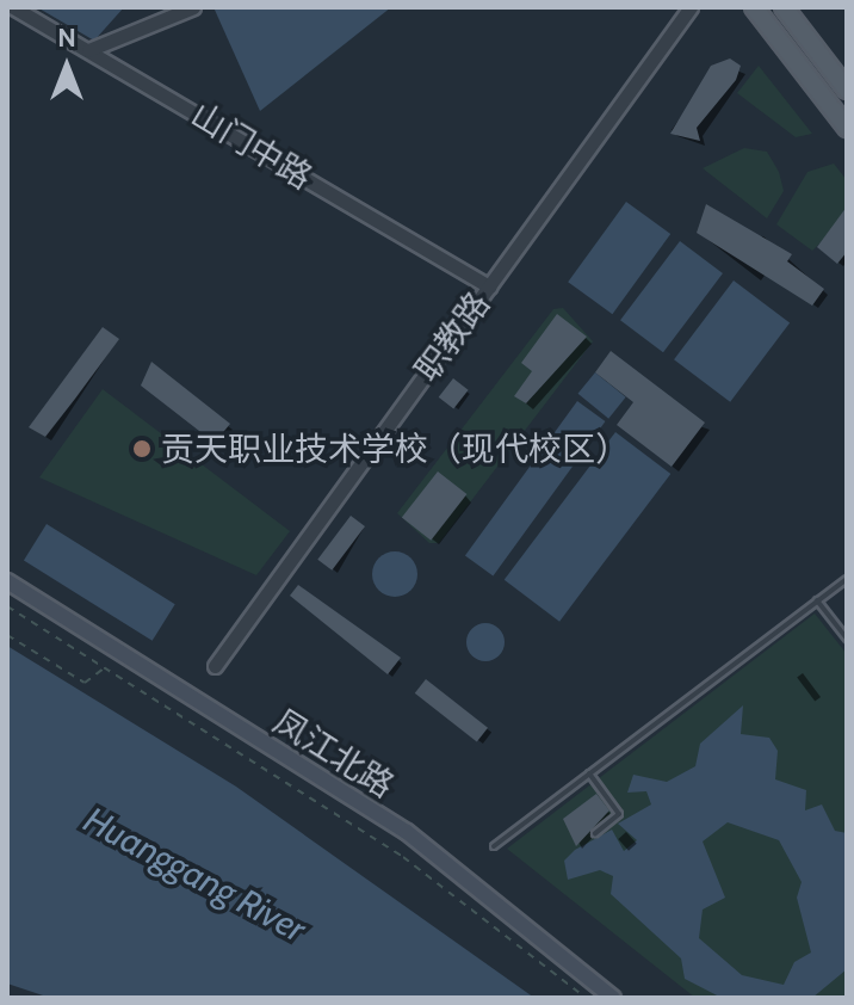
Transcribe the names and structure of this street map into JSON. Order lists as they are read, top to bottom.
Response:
{
  "streets": {
    "main road": ["凤江北路"],
    "street": ["山门中路", "职教路"]
  },
  "crossings": [
    ["山门中路", "职教路"]
  ],
  "water": ["Huanggang River"],
  "places": ["贡天职业技术学校（现代校区）"],
  "north": "top"
}
